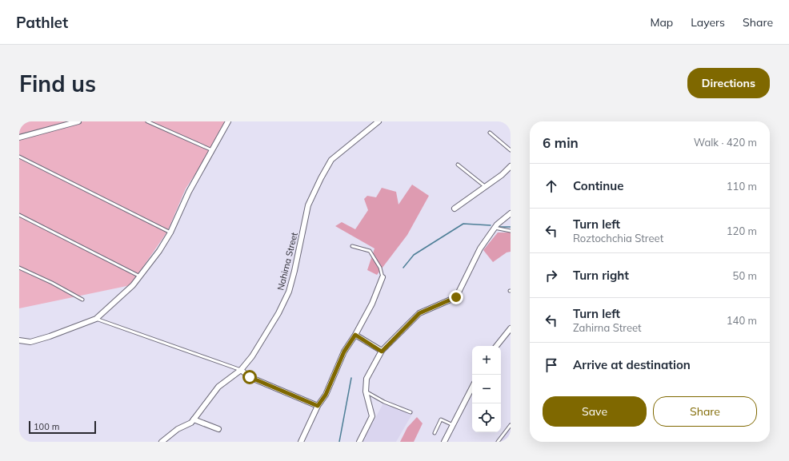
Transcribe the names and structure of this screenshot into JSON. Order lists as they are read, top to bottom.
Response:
{
  "streets": {
    "street": ["Nahirna Street"]
  },
  "scale_bar": "100 m",
  "page": {
    "header": "Pathlet",
    "nav": ["Map", "Layers", "Share"],
    "buttons": [
      "Directions",
      ["Save", "Share"]
    ],
    "title": "Find us",
    "heading": ["6 min", "Walk · 420 m"],
    "list": [
      ["Continue", "110 m"],
      ["Turn left", "Roztochchia Street", "120 m"],
      ["Turn right", "50 m"],
      ["Turn left", "Zahirna Street", "140 m"],
      "Arrive at destination"
    ],
    "map_buttons": ["+", "−"],
    "scale": "100 m"
  }
}
